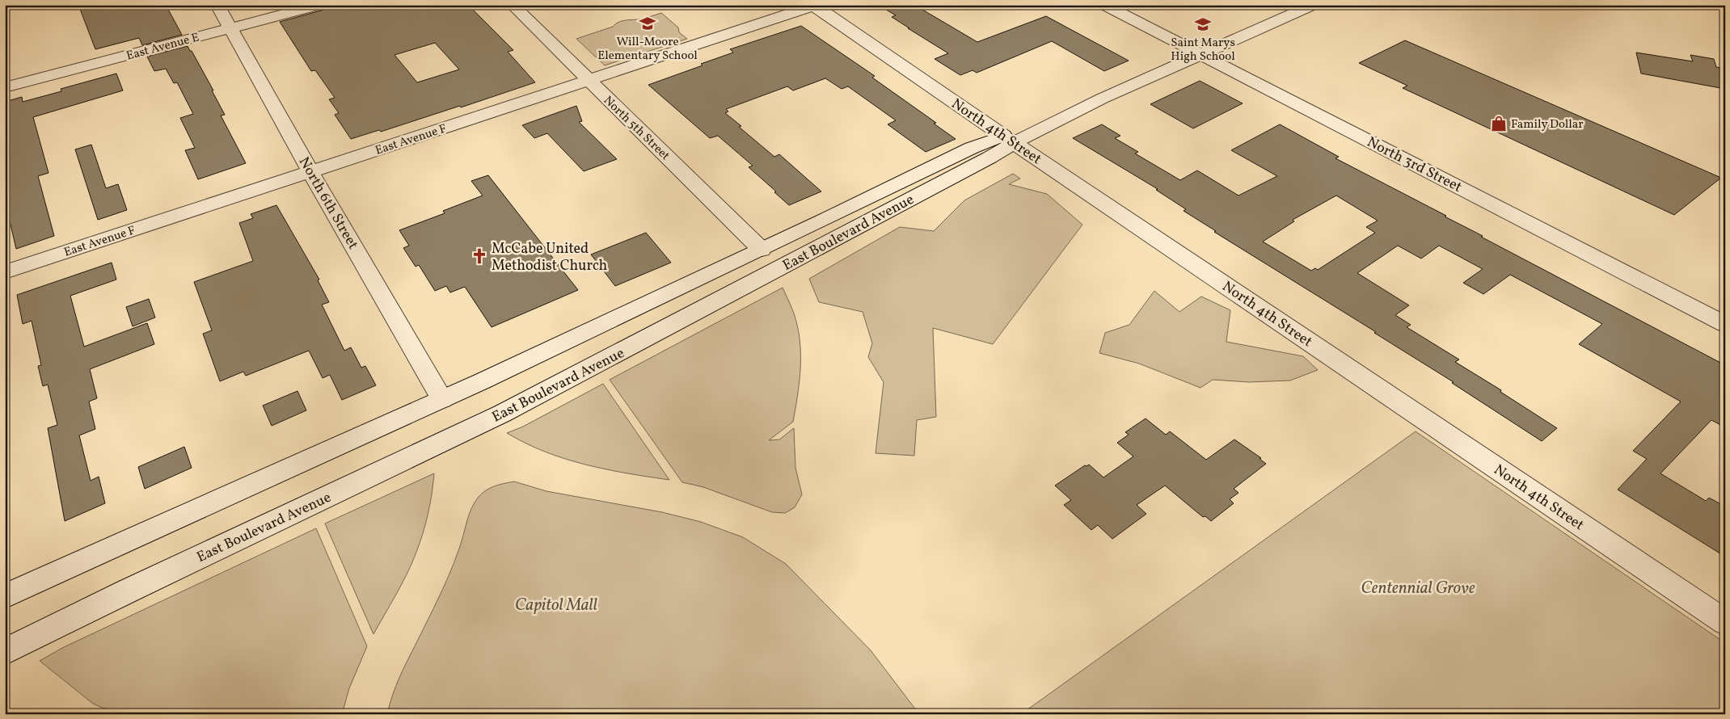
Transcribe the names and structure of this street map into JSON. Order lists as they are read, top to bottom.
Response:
{
  "streets": {
    "street": [
      "East Avenue E",
      "North 5th Street",
      "North 4th Street",
      "East Avenue F",
      "North 3rd Street",
      "North 6th Street",
      "East Boulevard Avenue"
    ]
  },
  "crossings": [
    ["East Avenue E", "North 6th Street"],
    ["North 5th Street", "East Avenue F"],
    ["North 5th Street", "East Boulevard Avenue"],
    ["North 4th Street", "East Avenue F"],
    ["North 4th Street", "East Boulevard Avenue"],
    ["East Avenue F", "North 6th Street"],
    ["North 3rd Street", "East Boulevard Avenue"],
    ["North 6th Street", "East Boulevard Avenue"]
  ],
  "parks": ["Centennial Grove", "Capitol Mall"],
  "places": {
    "school or university": ["Will-Moore Elementary School", "Saint Marys High School"],
    "shop": ["Family Dollar"],
    "church": ["McCabe United Methodist Church"]
  }
}
